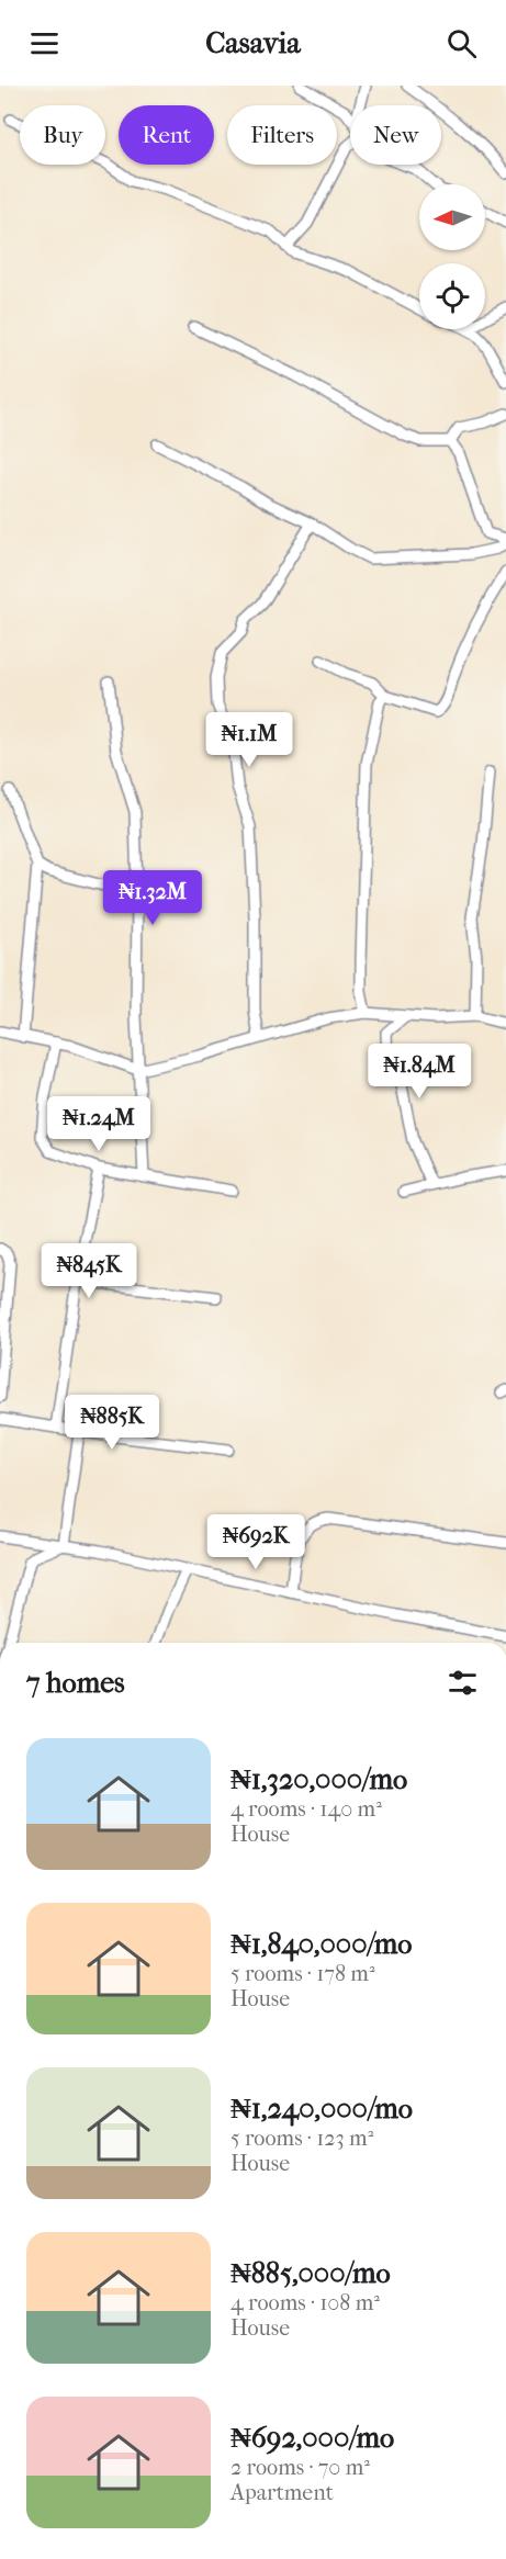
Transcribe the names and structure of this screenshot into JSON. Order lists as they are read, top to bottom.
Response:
{
  "north": "left",
  "page": {
    "header": "Casavia",
    "chip": [
      "Buy",
      "Rent",
      "Filters",
      "New"
    ],
    "price": [
      "₦1.1M",
      "₦1.32M",
      "₦1.84M",
      "₦1.24M",
      "₦845K",
      "₦885K",
      "₦692K"
    ],
    "heading": "7 homes",
    "list": [
      {
        "name": "₦1,320,000/mo",
        "note": "4 rooms · 140 m² · House"
      },
      {
        "name": "₦1,840,000/mo",
        "note": "5 rooms · 178 m² · House"
      },
      {
        "name": "₦1,240,000/mo",
        "note": "5 rooms · 123 m² · House"
      },
      {
        "name": "₦885,000/mo",
        "note": "4 rooms · 108 m² · House"
      },
      {
        "name": "₦692,000/mo",
        "note": "2 rooms · 70 m² · Apartment"
      }
    ]
  }
}
